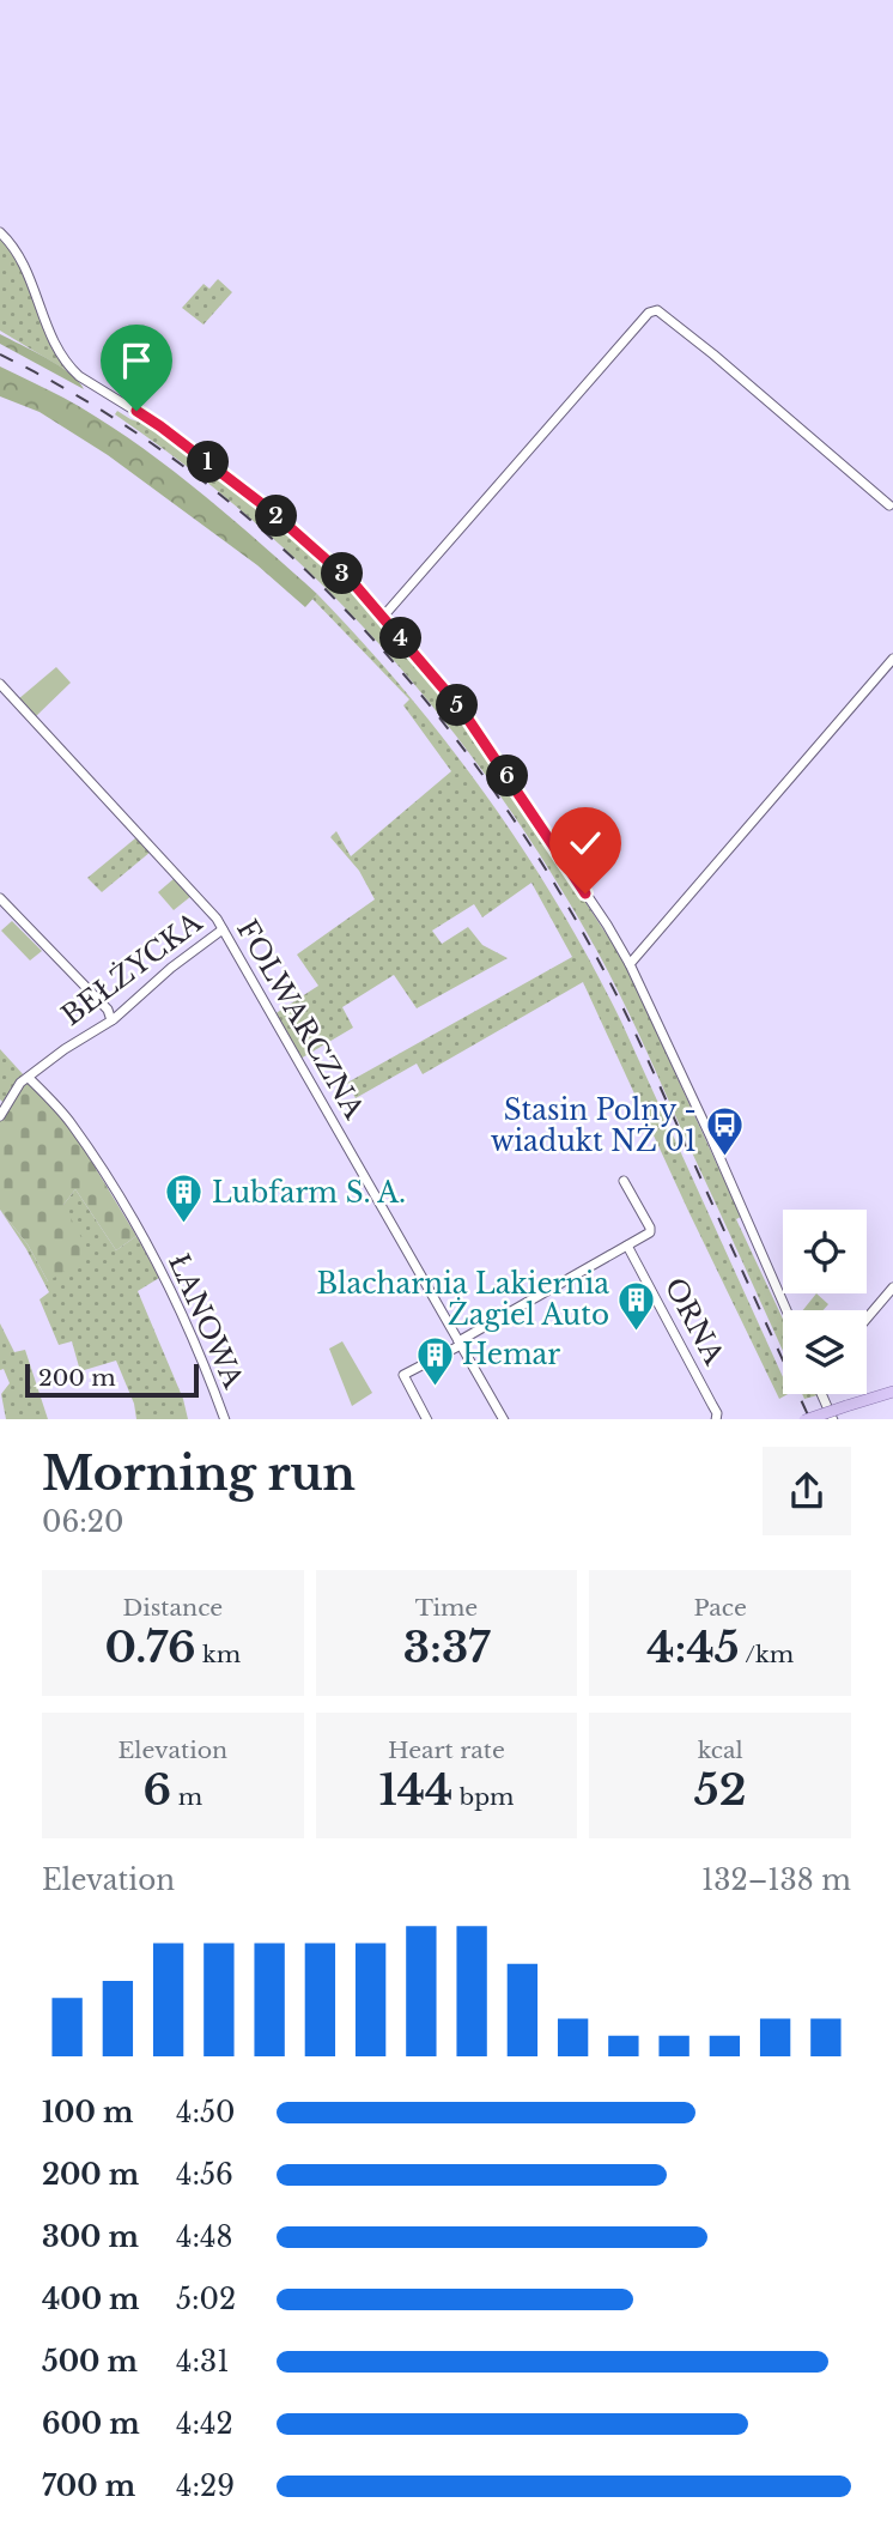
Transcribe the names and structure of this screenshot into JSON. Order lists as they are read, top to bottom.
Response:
{
  "streets": {
    "street": [
      "BEŁŻYCKA",
      "FOLWARCZNA",
      "ŁANOWA",
      "ORNA"
    ]
  },
  "crossings": [
    ["BEŁŻYCKA", "FOLWARCZNA"],
    ["BEŁŻYCKA", "ŁANOWA"]
  ],
  "places": {
    "bus stop": ["Stasin Polny - wiadukt NŻ 01"],
    "building": ["Lubfarm S. A.", "Blacharnia Lakiernia Żagiel Auto", "Hemar"]
  },
  "scale_bar": "200 m",
  "page": {
    "pins": [
      "1",
      "2",
      "3",
      "4",
      "5",
      "6"
    ],
    "scale": "200 m",
    "heading": ["Morning run", "06:20"],
    "stats": [
      ["Distance", "0.76 km"],
      ["Time", "3:37"],
      ["Pace", "4:45 /km"],
      ["Elevation", "6 m"],
      ["Heart rate", "144 bpm"],
      ["kcal", "52"]
    ],
    "chart": ["Elevation", "132–138 m"],
    "list": [
      {
        "name": "100 m",
        "note": "4:50"
      },
      {
        "name": "200 m",
        "note": "4:56"
      },
      {
        "name": "300 m",
        "note": "4:48"
      },
      {
        "name": "400 m",
        "note": "5:02"
      },
      {
        "name": "500 m",
        "note": "4:31"
      },
      {
        "name": "600 m",
        "note": "4:42"
      },
      {
        "name": "700 m",
        "note": "4:29"
      }
    ]
  }
}
